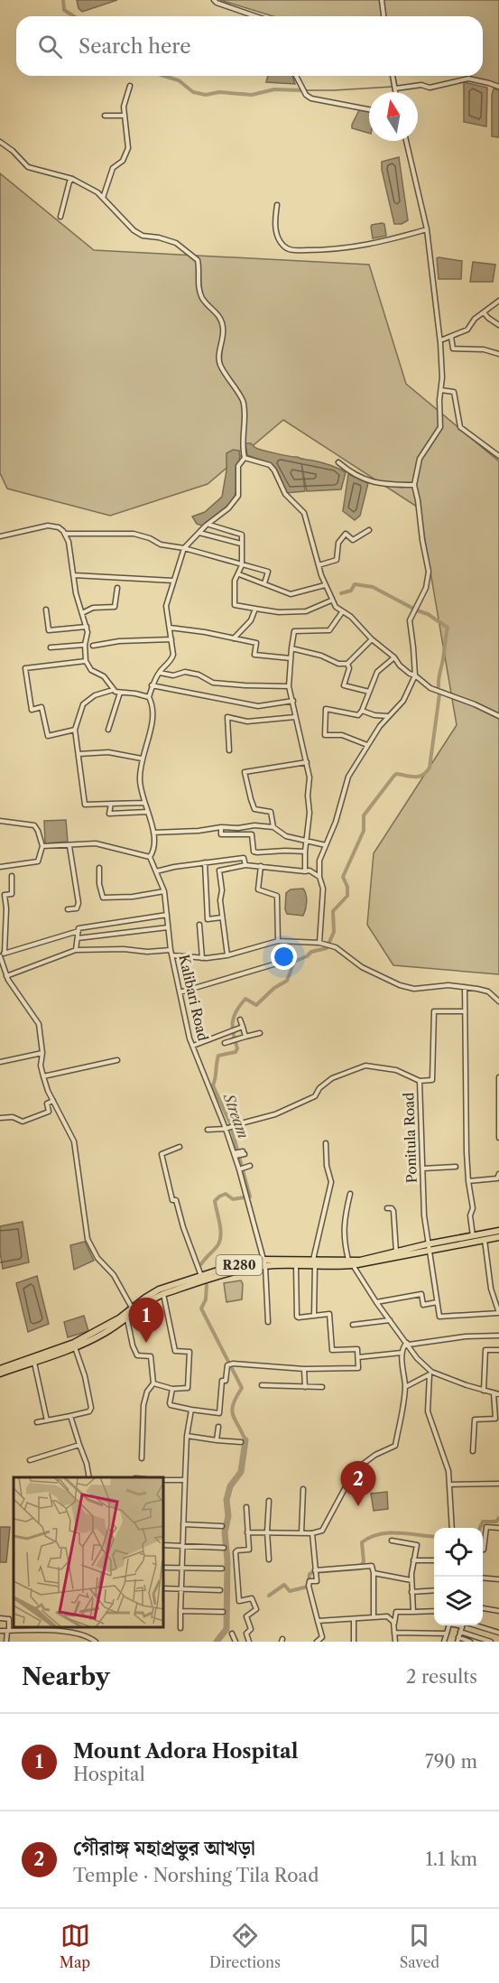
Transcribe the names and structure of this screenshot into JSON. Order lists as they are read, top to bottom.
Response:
{
  "streets": {
    "main road": ["R280"],
    "street": ["Kalibari Road", "Ponitula Road"]
  },
  "crossings": [
    ["Kalibari Road", "Ponitula Road"],
    ["Kalibari Road", "R280"],
    ["Ponitula Road", "R280"]
  ],
  "water": ["Stream"],
  "north": "top",
  "page": {
    "search": "Search here",
    "pins": ["1", "2"],
    "heading": ["Nearby", "2 results"],
    "list": [
      {
        "mark": "1",
        "name": "Mount Adora Hospital",
        "note": "Hospital",
        "value": "790 m"
      },
      {
        "mark": "2",
        "name": "গৌরাঙ্গ মহাপ্রভুর আখড়া",
        "note": "Temple · Norshing Tila Road",
        "value": "1.1 km"
      }
    ],
    "nav": ["Map", "Directions", "Saved"]
  }
}
